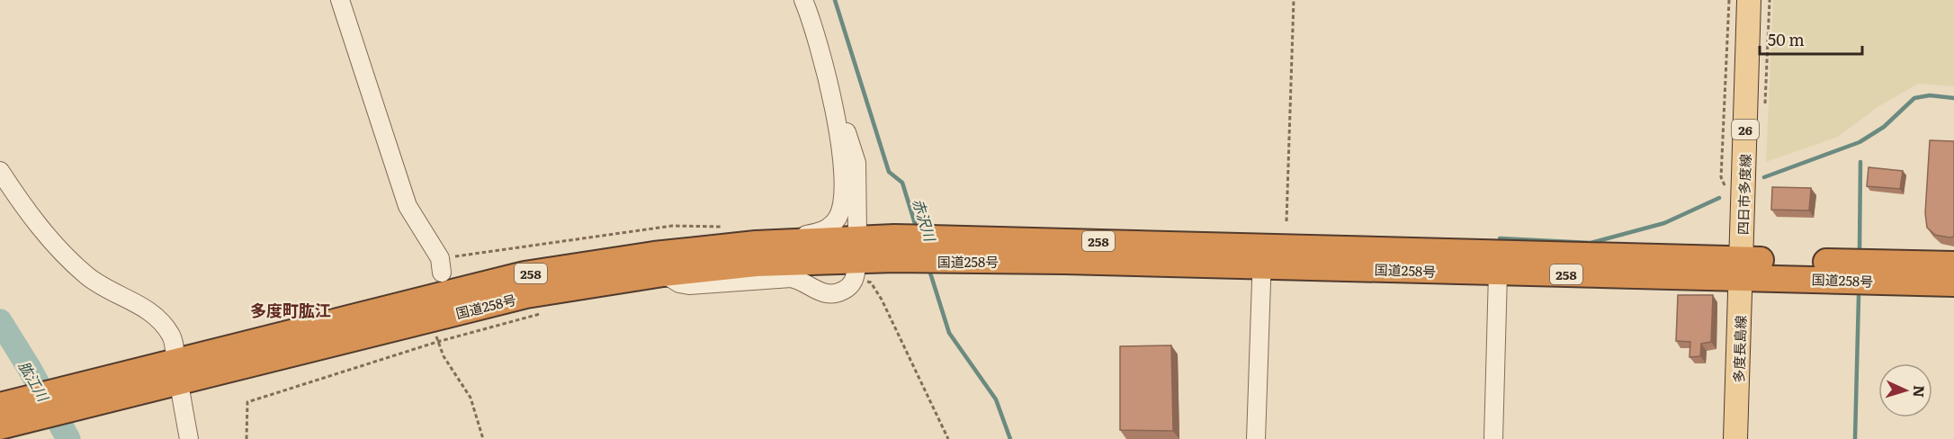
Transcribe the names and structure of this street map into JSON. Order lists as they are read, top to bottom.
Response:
{
  "streets": {
    "highway": ["258", "国道258号"],
    "main road": ["26", "四日市多度線", "多度長島線"]
  },
  "crossings": [
    ["四日市多度線", "国道258号"],
    ["四日市多度線", "多度長島線"],
    ["国道258号", "多度長島線"]
  ],
  "districts": ["多度町肱江"],
  "water": ["赤沢川", "肱江川"],
  "scale_bar": "50 m",
  "north": "right"
}
